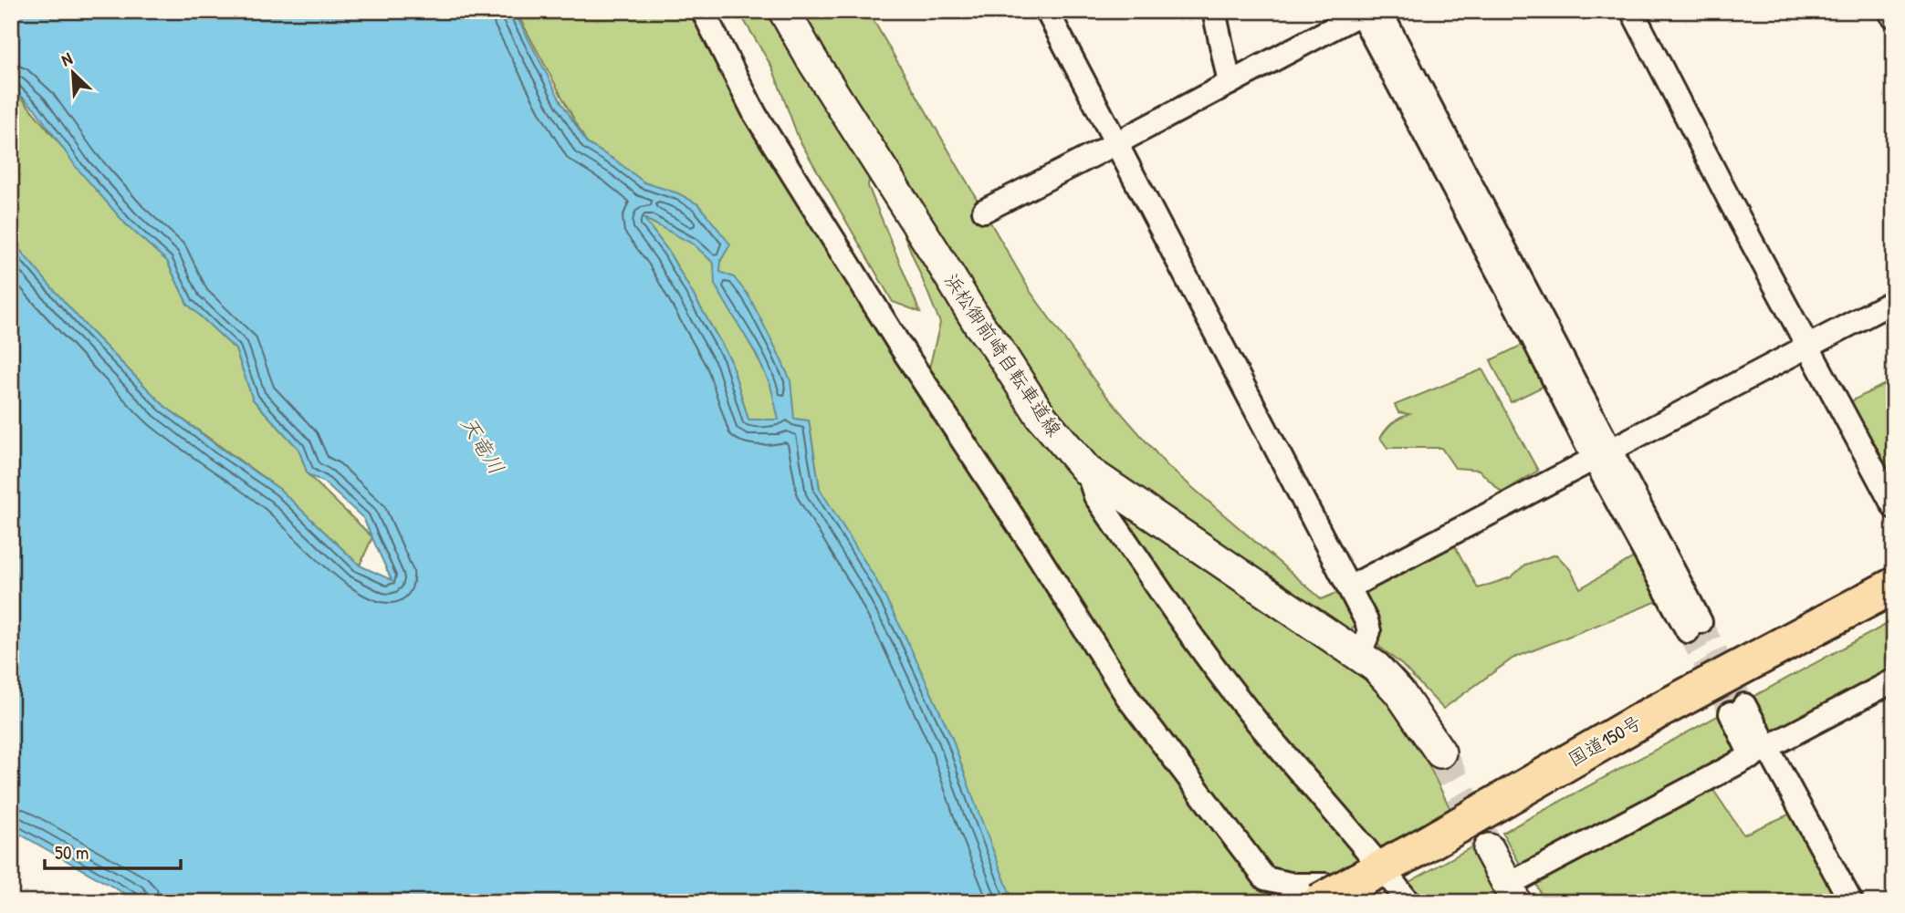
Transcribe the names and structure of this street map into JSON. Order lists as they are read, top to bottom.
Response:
{
  "streets": {
    "highway": ["国道150号"],
    "main road": ["浜松御前崎自転車道線"]
  },
  "water": ["天竜川"],
  "scale_bar": "50 m",
  "north": "top left"
}
